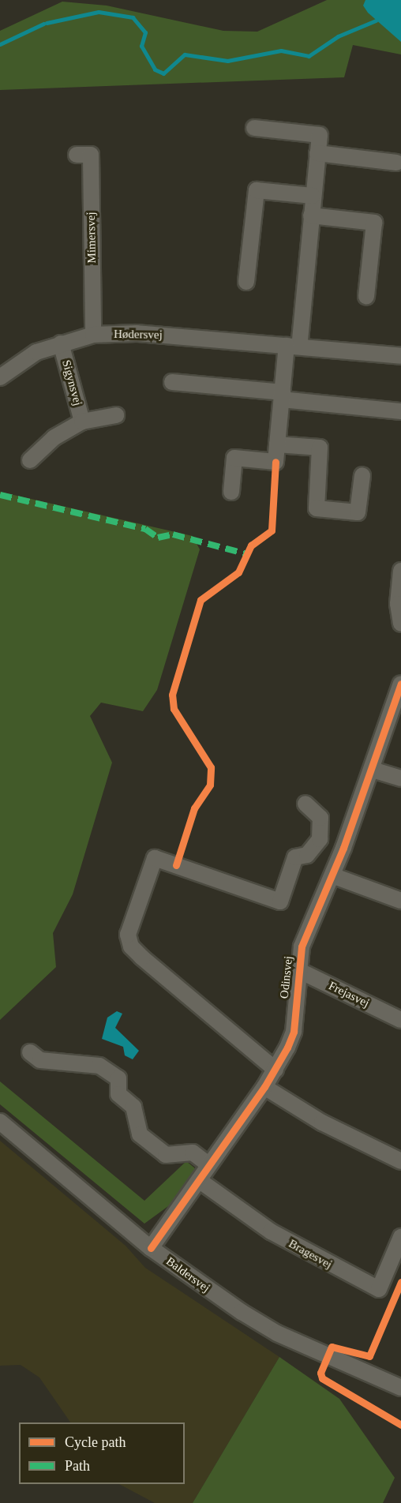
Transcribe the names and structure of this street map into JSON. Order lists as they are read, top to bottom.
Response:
{
  "streets": {
    "street": [
      "Mimersvej",
      "Hødersvej",
      "Sigynsvej",
      "Odinsvej",
      "Frejasvej",
      "Bragesvej",
      "Baldersvej"
    ]
  },
  "crossings": [
    ["Mimersvej", "Hødersvej"],
    ["Hødersvej", "Sigynsvej"],
    ["Odinsvej", "Frejasvej"],
    ["Odinsvej", "Bragesvej"],
    ["Odinsvej", "Baldersvej"]
  ],
  "legend": ["Cycle path", "Path"]
}
